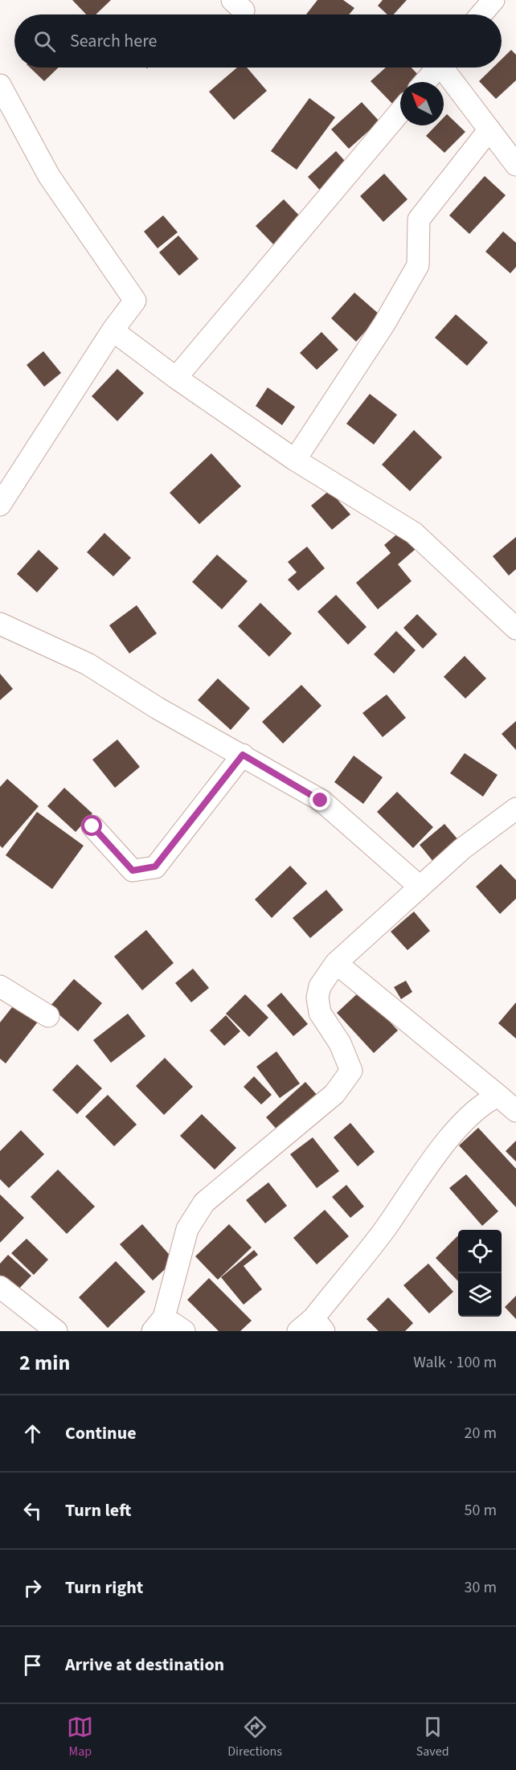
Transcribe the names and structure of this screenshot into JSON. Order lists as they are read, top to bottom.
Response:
{
  "north": "top left",
  "page": {
    "search": "Search here",
    "heading": ["2 min", "Walk · 100 m"],
    "list": [
      ["Continue", "20 m"],
      ["Turn left", "50 m"],
      ["Turn right", "30 m"],
      "Arrive at destination"
    ],
    "nav": ["Map", "Directions", "Saved"]
  }
}
